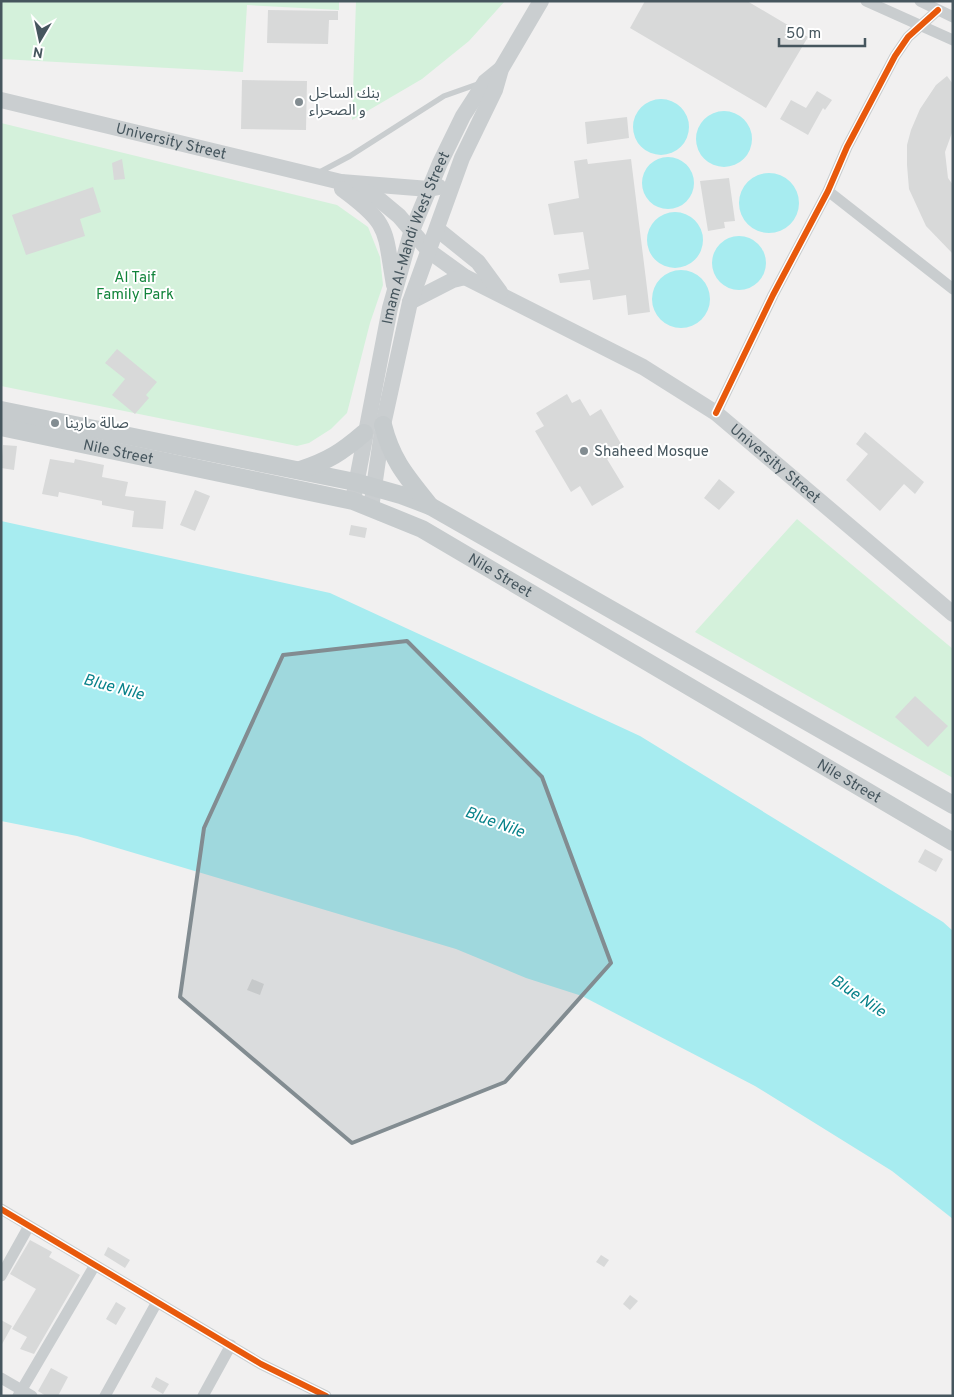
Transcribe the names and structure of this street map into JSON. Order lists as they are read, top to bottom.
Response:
{
  "streets": {
    "main road": ["University Street", "Imam Al-Mahdi West Street", "Nile Street"]
  },
  "crossings": [
    ["University Street", "Imam Al-Mahdi West Street"],
    ["Imam Al-Mahdi West Street", "Nile Street"]
  ],
  "water": ["Blue Nile"],
  "parks": ["Al Taif Family Park"],
  "places": ["بنك الساحل و الصحراء", "صالة مارينا", "Shaheed Mosque"],
  "scale_bar": "50 m",
  "north": "bottom"
}
